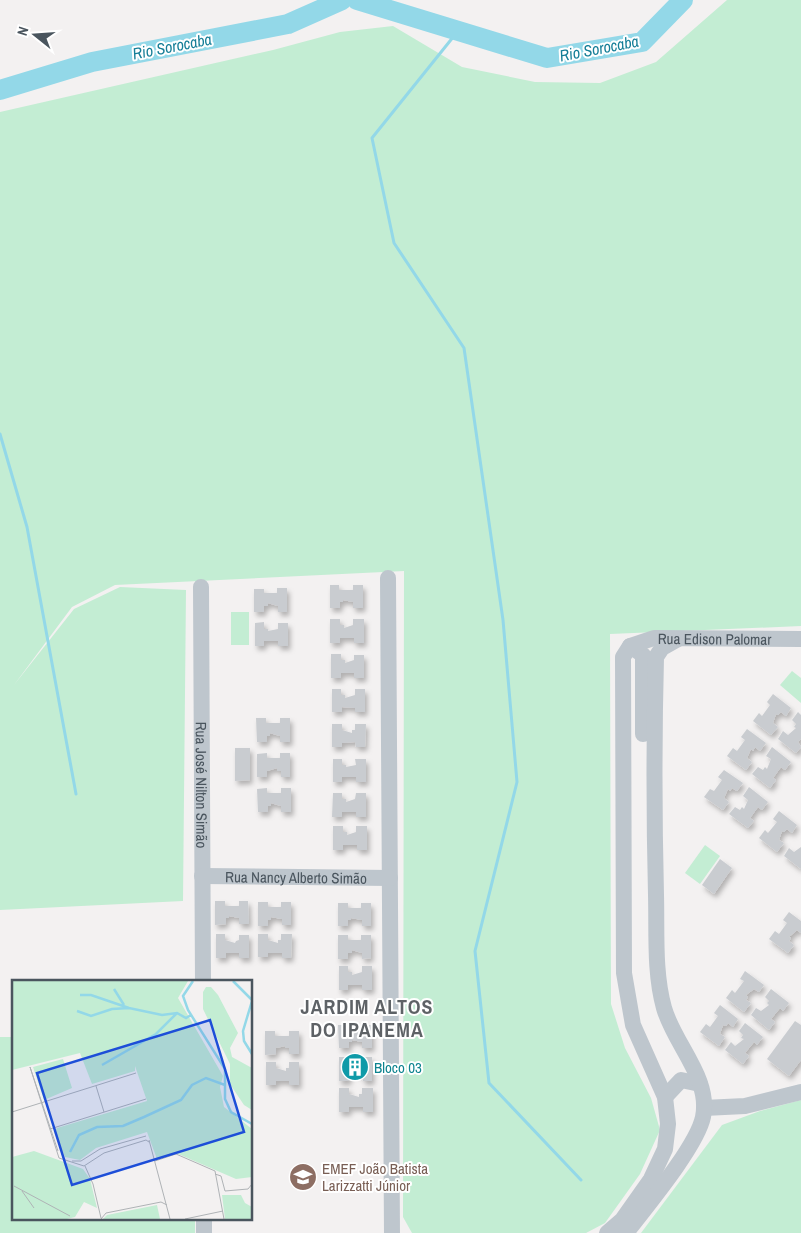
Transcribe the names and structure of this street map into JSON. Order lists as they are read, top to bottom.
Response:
{
  "streets": {
    "street": ["Rua Edison Palomar", "Rua José Nilton Simão", "Rua Nancy Alberto Simão"]
  },
  "crossings": [
    ["Rua José Nilton Simão", "Rua Nancy Alberto Simão"]
  ],
  "districts": ["JARDIM ALTOS DO IPANEMA"],
  "water": ["Rio Sorocaba"],
  "places": {
    "building": ["Bloco 03"],
    "school or university": ["EMEF João Batista Larizzatti Júnior"]
  },
  "north": "left"
}
